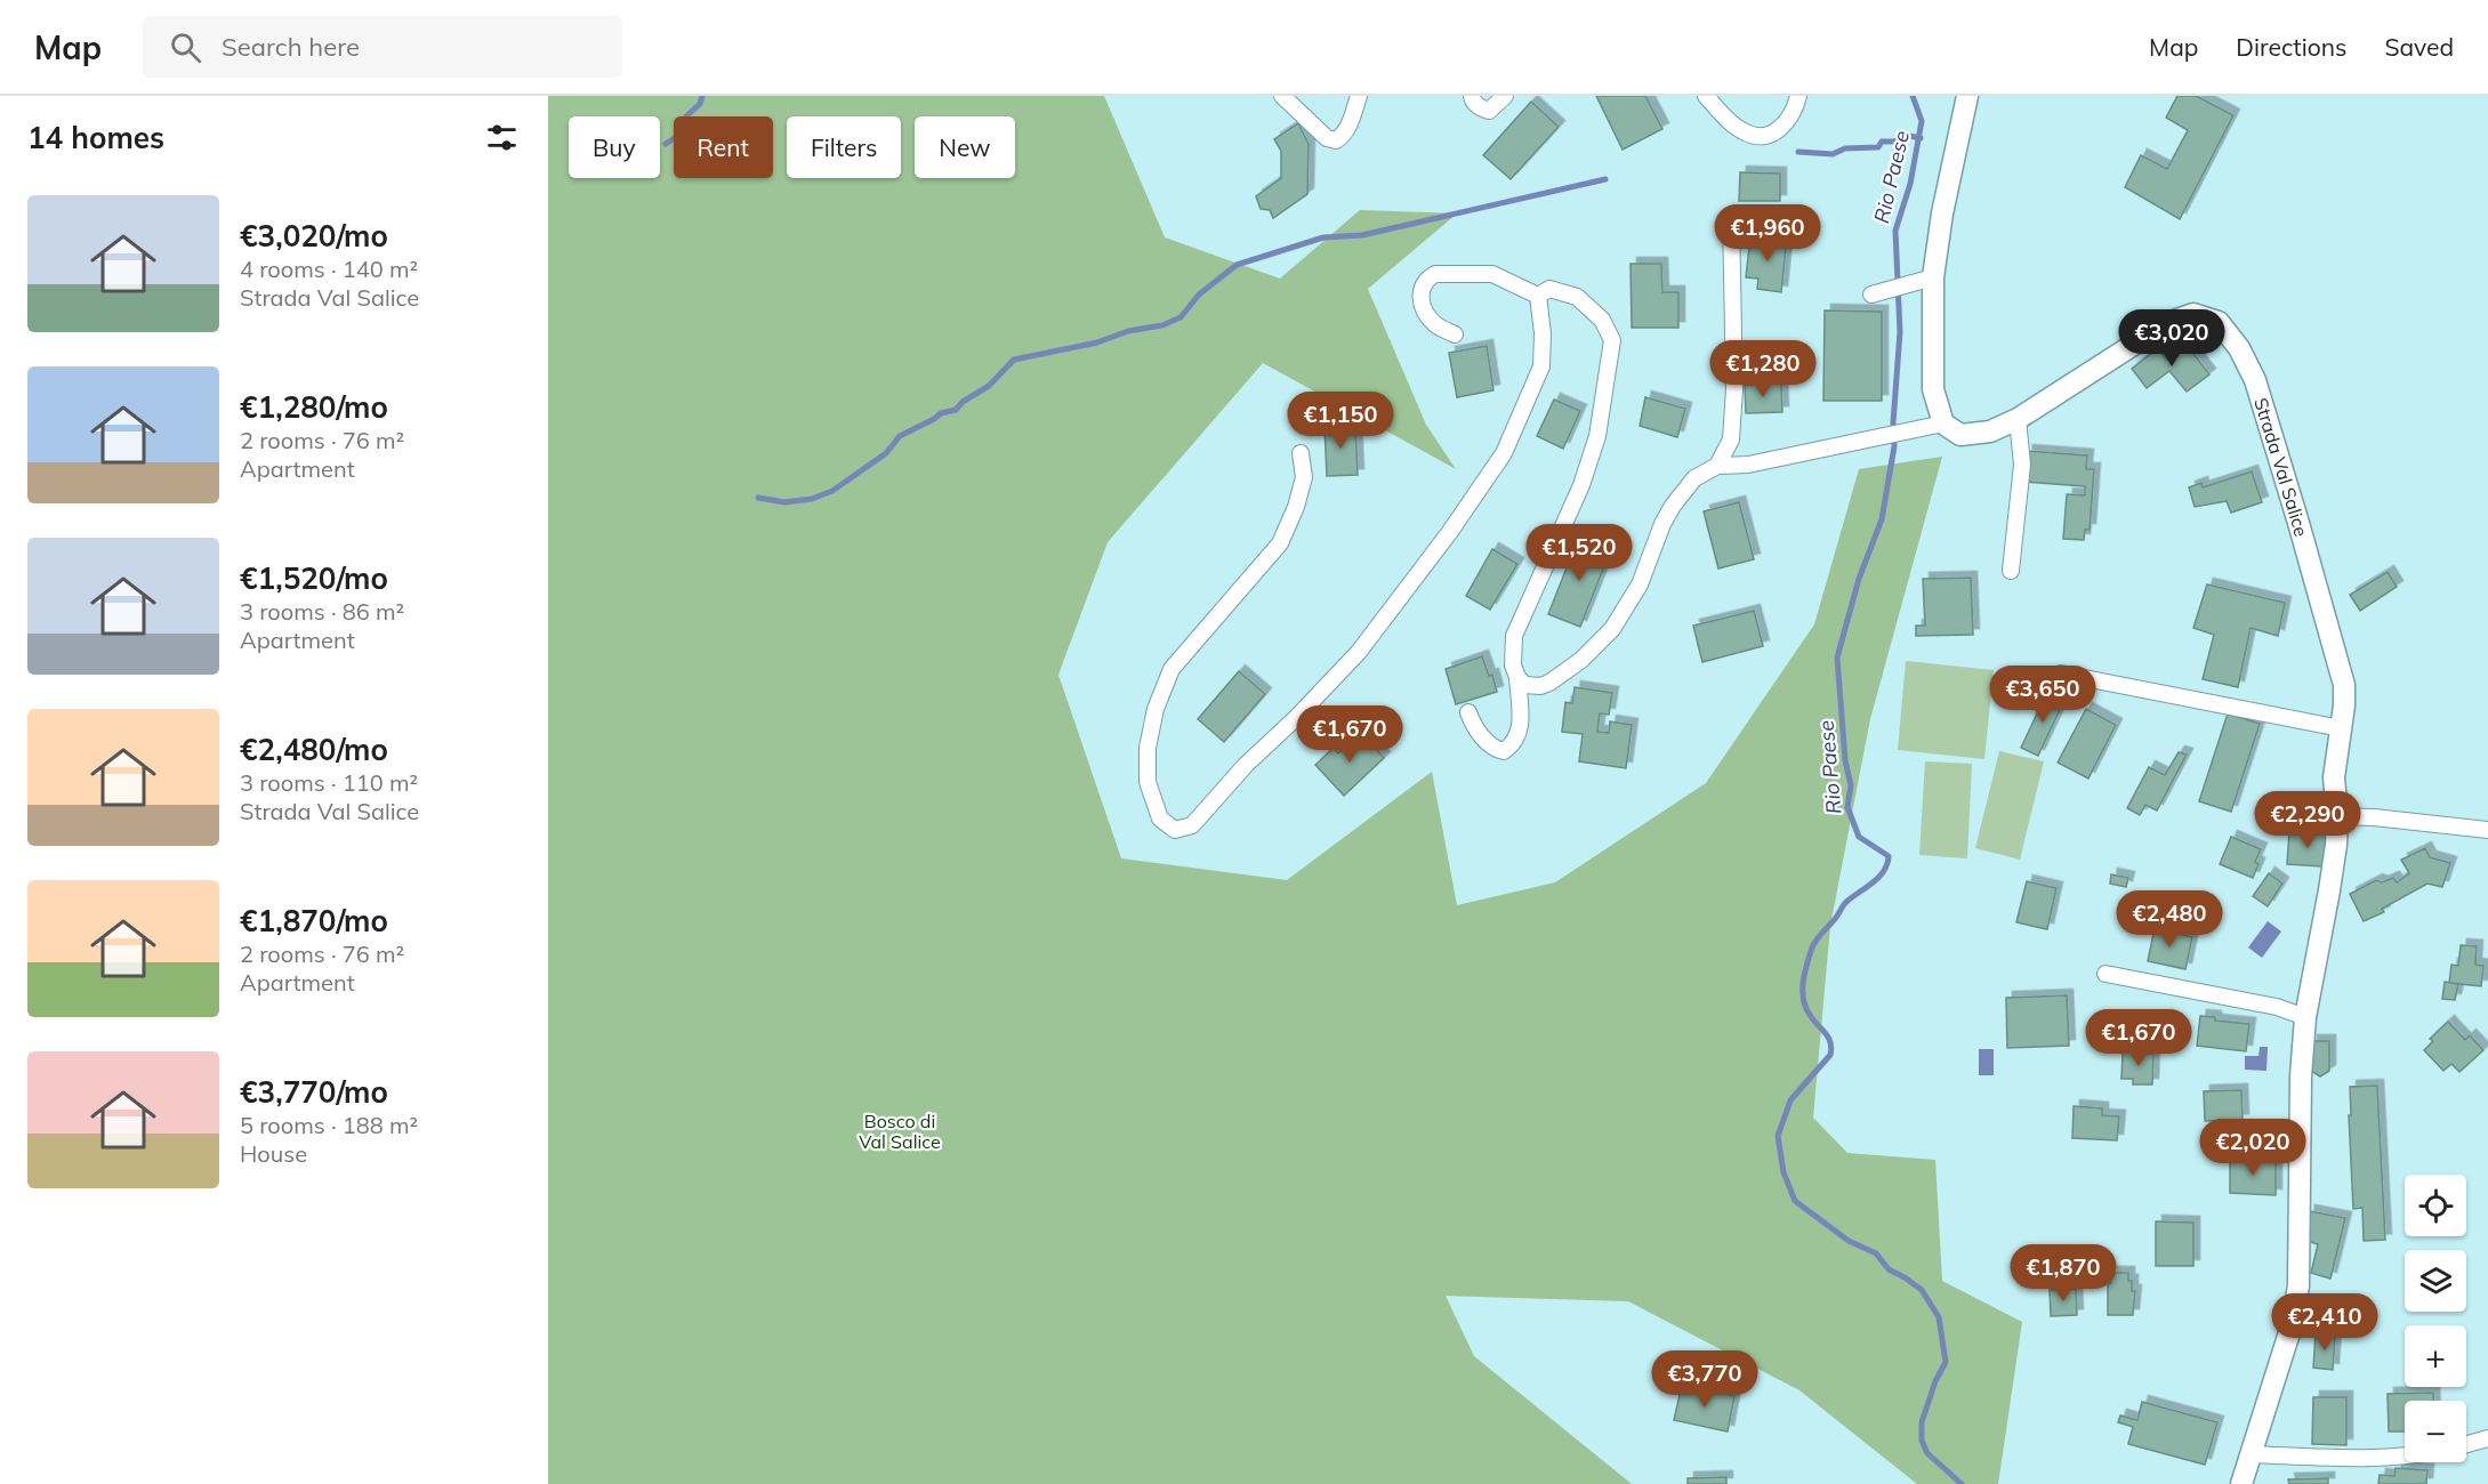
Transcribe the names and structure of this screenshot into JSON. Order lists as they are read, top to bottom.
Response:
{
  "streets": {
    "street": ["Strada Val Salice"]
  },
  "water": ["Rio Paese"],
  "parks": ["Bosco di Val Salice"],
  "page": {
    "header": "Map",
    "search": "Search here",
    "nav": ["Map", "Directions", "Saved"],
    "heading": "14 homes",
    "chip": [
      "Buy",
      "Rent",
      "Filters",
      "New"
    ],
    "list": [
      {
        "name": "€3,020/mo",
        "note": "4 rooms · 140 m² · Strada Val Salice"
      },
      {
        "name": "€1,280/mo",
        "note": "2 rooms · 76 m² · Apartment"
      },
      {
        "name": "€1,520/mo",
        "note": "3 rooms · 86 m² · Apartment"
      },
      {
        "name": "€2,480/mo",
        "note": "3 rooms · 110 m² · Strada Val Salice"
      },
      {
        "name": "€1,870/mo",
        "note": "2 rooms · 76 m² · Apartment"
      },
      {
        "name": "€3,770/mo",
        "note": "5 rooms · 188 m² · House"
      }
    ],
    "price": [
      "€1,960",
      "€3,020",
      "€1,280",
      "€1,150",
      "€1,520",
      "€3,650",
      "€1,670",
      "€2,290",
      "€2,480",
      "€1,670",
      "€2,020",
      "€1,870",
      "€2,410",
      "€3,770"
    ],
    "map_buttons": ["+", "−"]
  }
}
